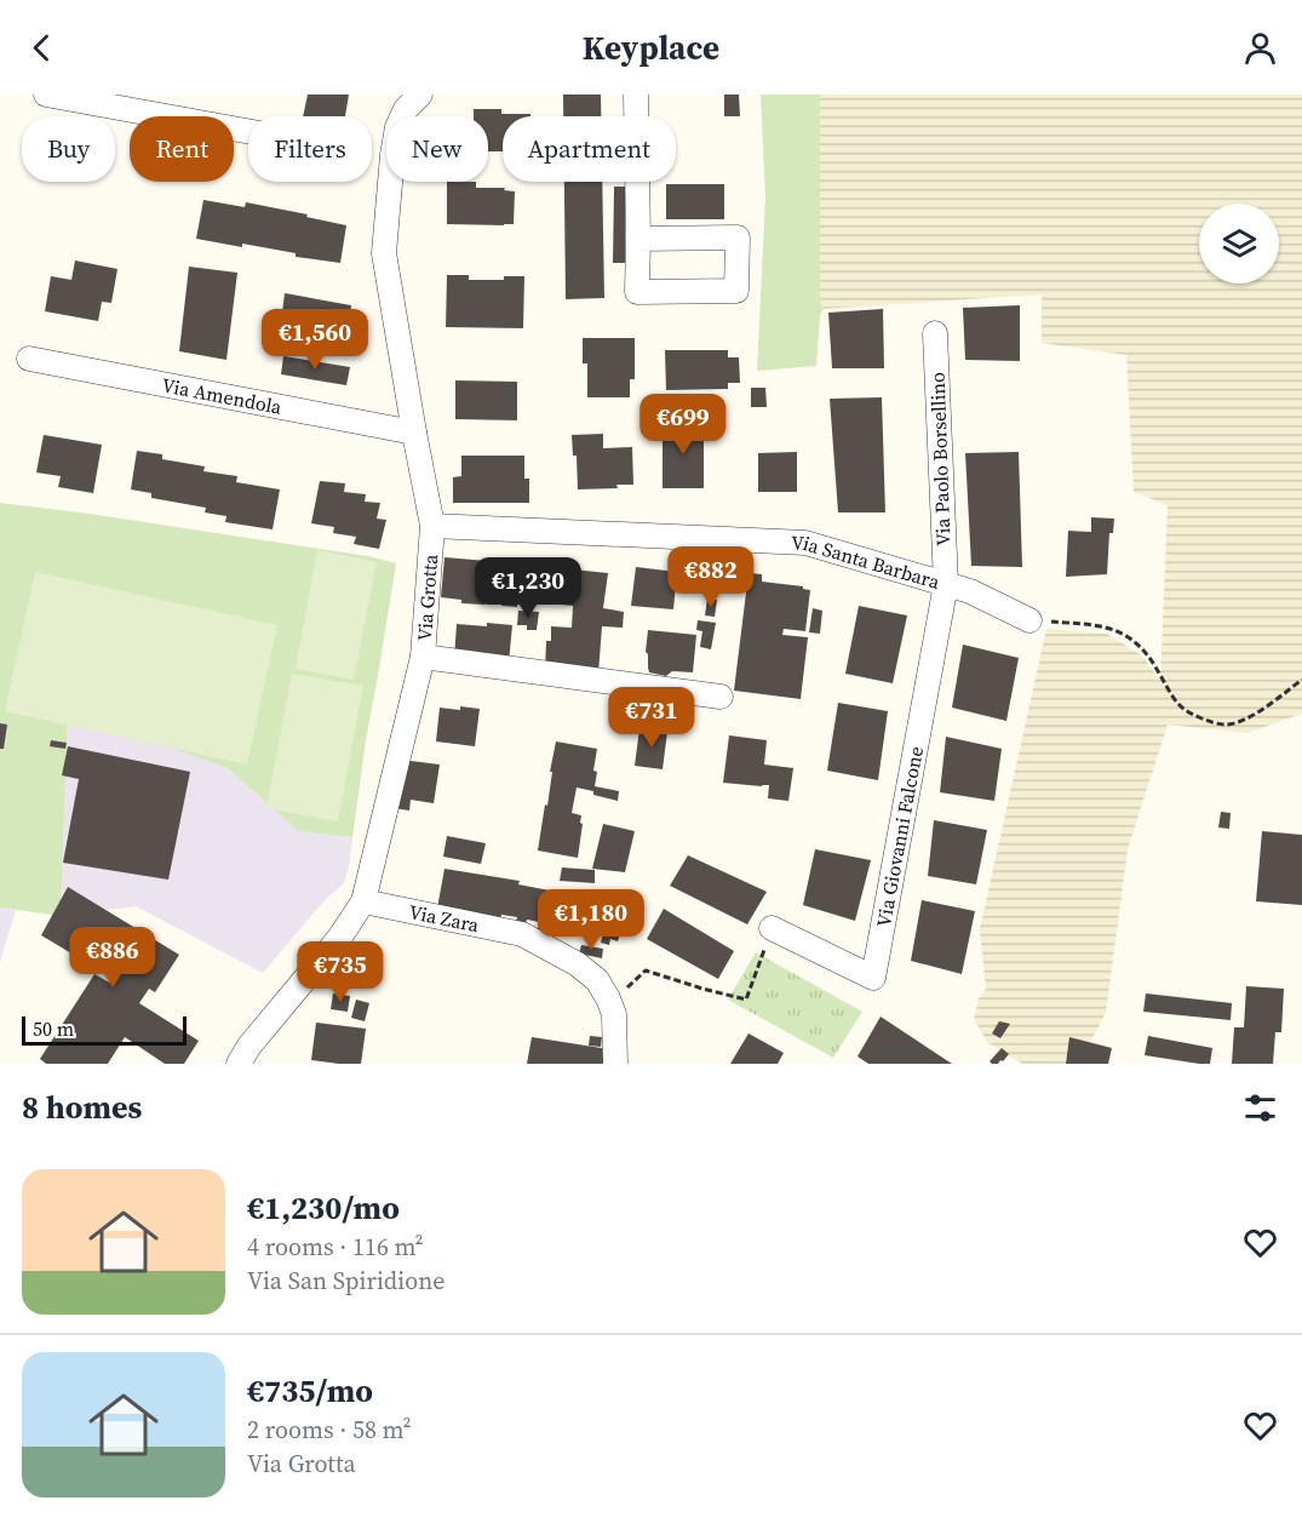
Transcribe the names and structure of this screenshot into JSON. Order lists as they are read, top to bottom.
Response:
{
  "streets": {
    "street": [
      "Via Amendola",
      "Via Paolo Borsellino",
      "Via Santa Barbara",
      "Via Grotta",
      "Via Giovanni Falcone",
      "Via Zara"
    ]
  },
  "crossings": [
    ["Via Amendola", "Via Grotta"],
    ["Via Paolo Borsellino", "Via Santa Barbara"],
    ["Via Paolo Borsellino", "Via Giovanni Falcone"],
    ["Via Santa Barbara", "Via Grotta"],
    ["Via Santa Barbara", "Via Giovanni Falcone"],
    ["Via Grotta", "Via Zara"]
  ],
  "scale_bar": "50 m",
  "page": {
    "header": "Keyplace",
    "chip": [
      "Buy",
      "Rent",
      "Filters",
      "New",
      "Apartment"
    ],
    "price": [
      "€1,560",
      "€699",
      "€882",
      "€1,230",
      "€731",
      "€1,180",
      "€886",
      "€735"
    ],
    "scale": "50 m",
    "heading": "8 homes",
    "list": [
      {
        "name": "€1,230/mo",
        "note": "4 rooms · 116 m² · Via San Spiridione"
      },
      {
        "name": "€735/mo",
        "note": "2 rooms · 58 m² · Via Grotta"
      }
    ]
  }
}
